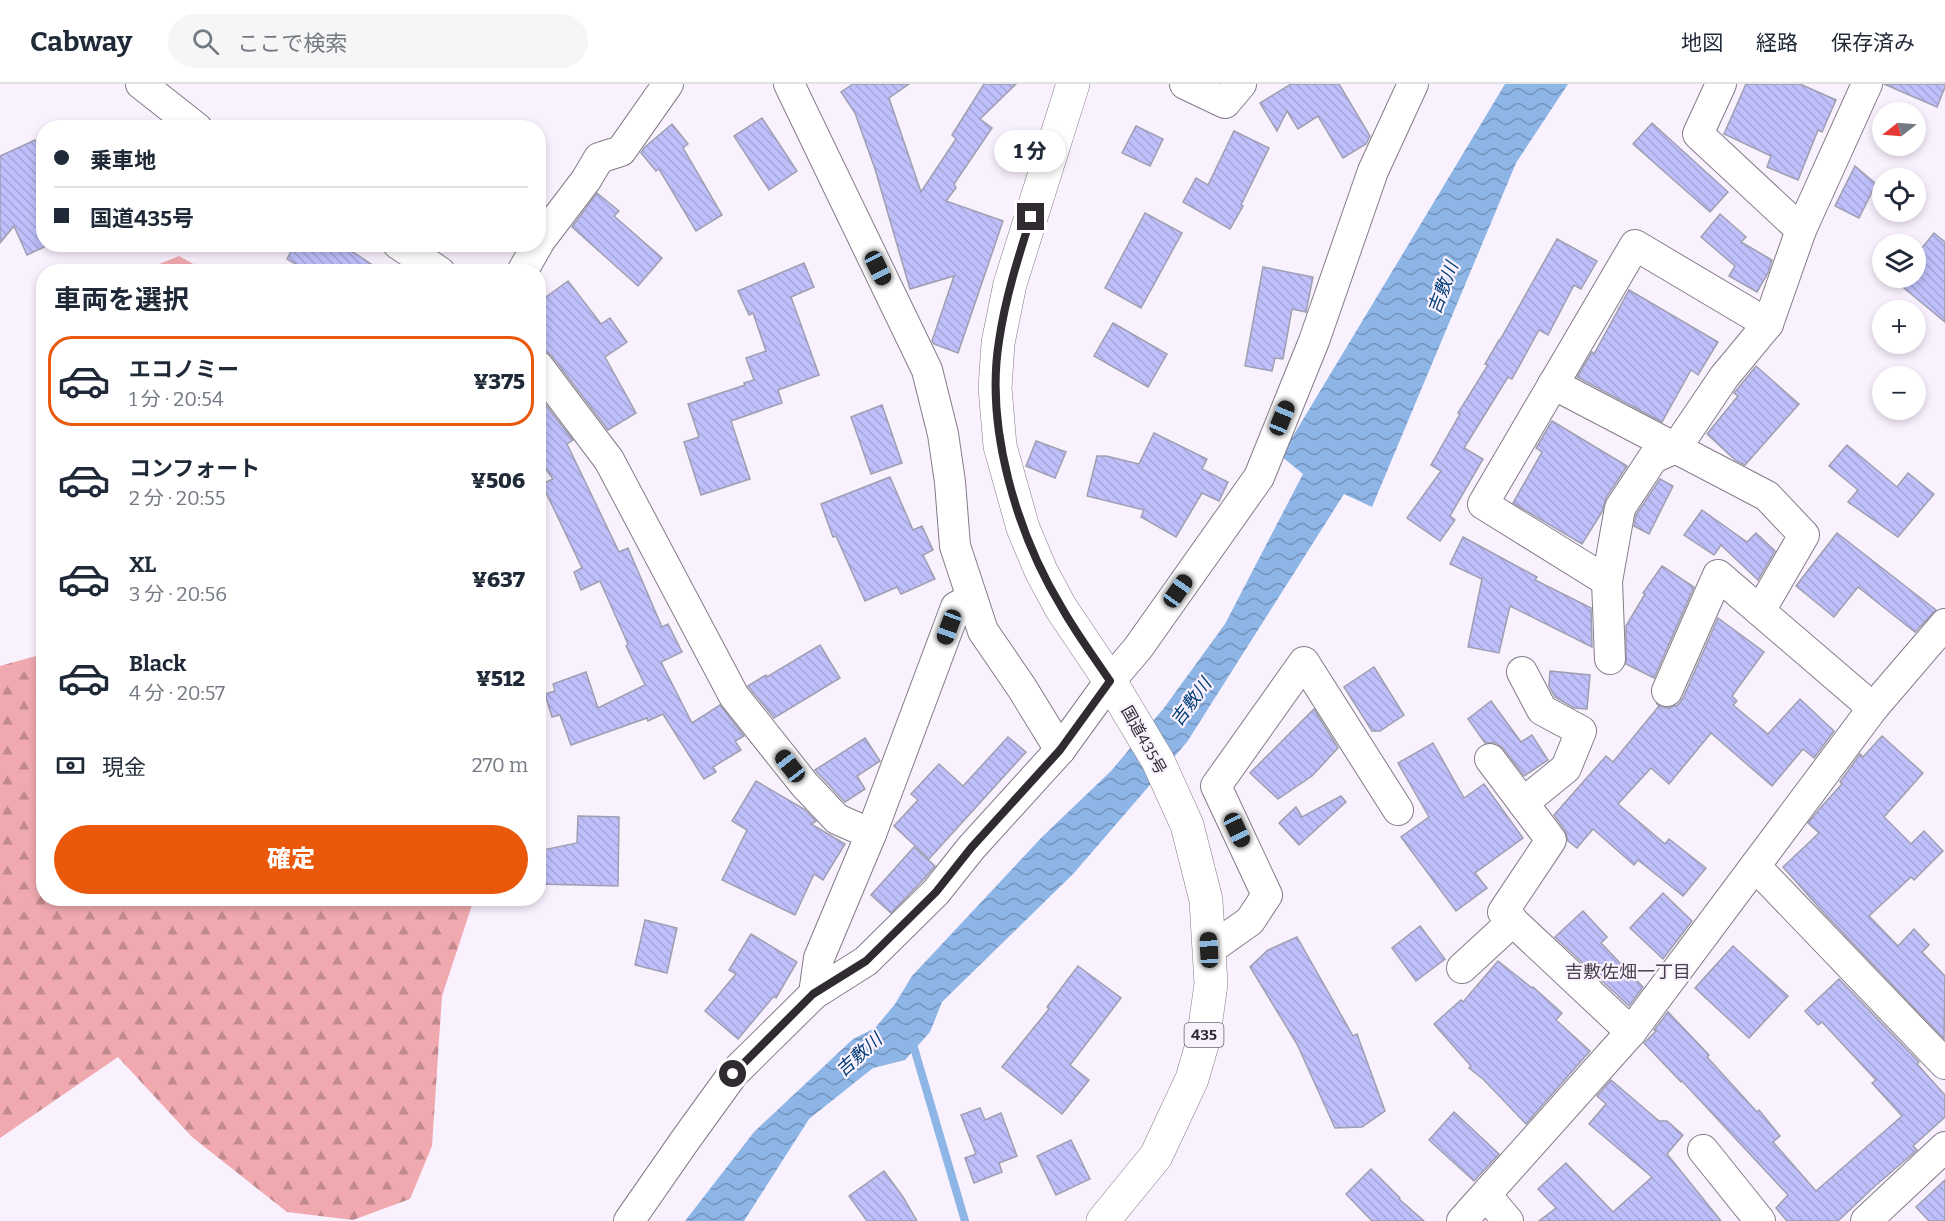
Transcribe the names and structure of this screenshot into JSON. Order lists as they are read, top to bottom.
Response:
{
  "streets": {
    "highway": ["国道435号", "435"]
  },
  "districts": ["吉敷佐畑一丁目"],
  "water": ["吉敷川"],
  "north": "left",
  "page": {
    "header": "Cabway",
    "search": "ここで検索",
    "nav": ["地図", "経路", "保存済み"],
    "map_buttons": ["+", "−"],
    "banner": ["乗車地", "国道435号"],
    "bubble": "1 分",
    "heading": "車両を選択",
    "list": [
      {
        "name": "エコノミー",
        "note": "1 分 · 20:54",
        "value": "¥375"
      },
      {
        "name": "コンフォート",
        "note": "2 分 · 20:55",
        "value": "¥506"
      },
      {
        "name": "XL",
        "note": "3 分 · 20:56",
        "value": "¥637"
      },
      {
        "name": "Black",
        "note": "4 分 · 20:57",
        "value": "¥512"
      }
    ],
    "pay": ["現金", "270 m"],
    "buttons": "確定"
  }
}
